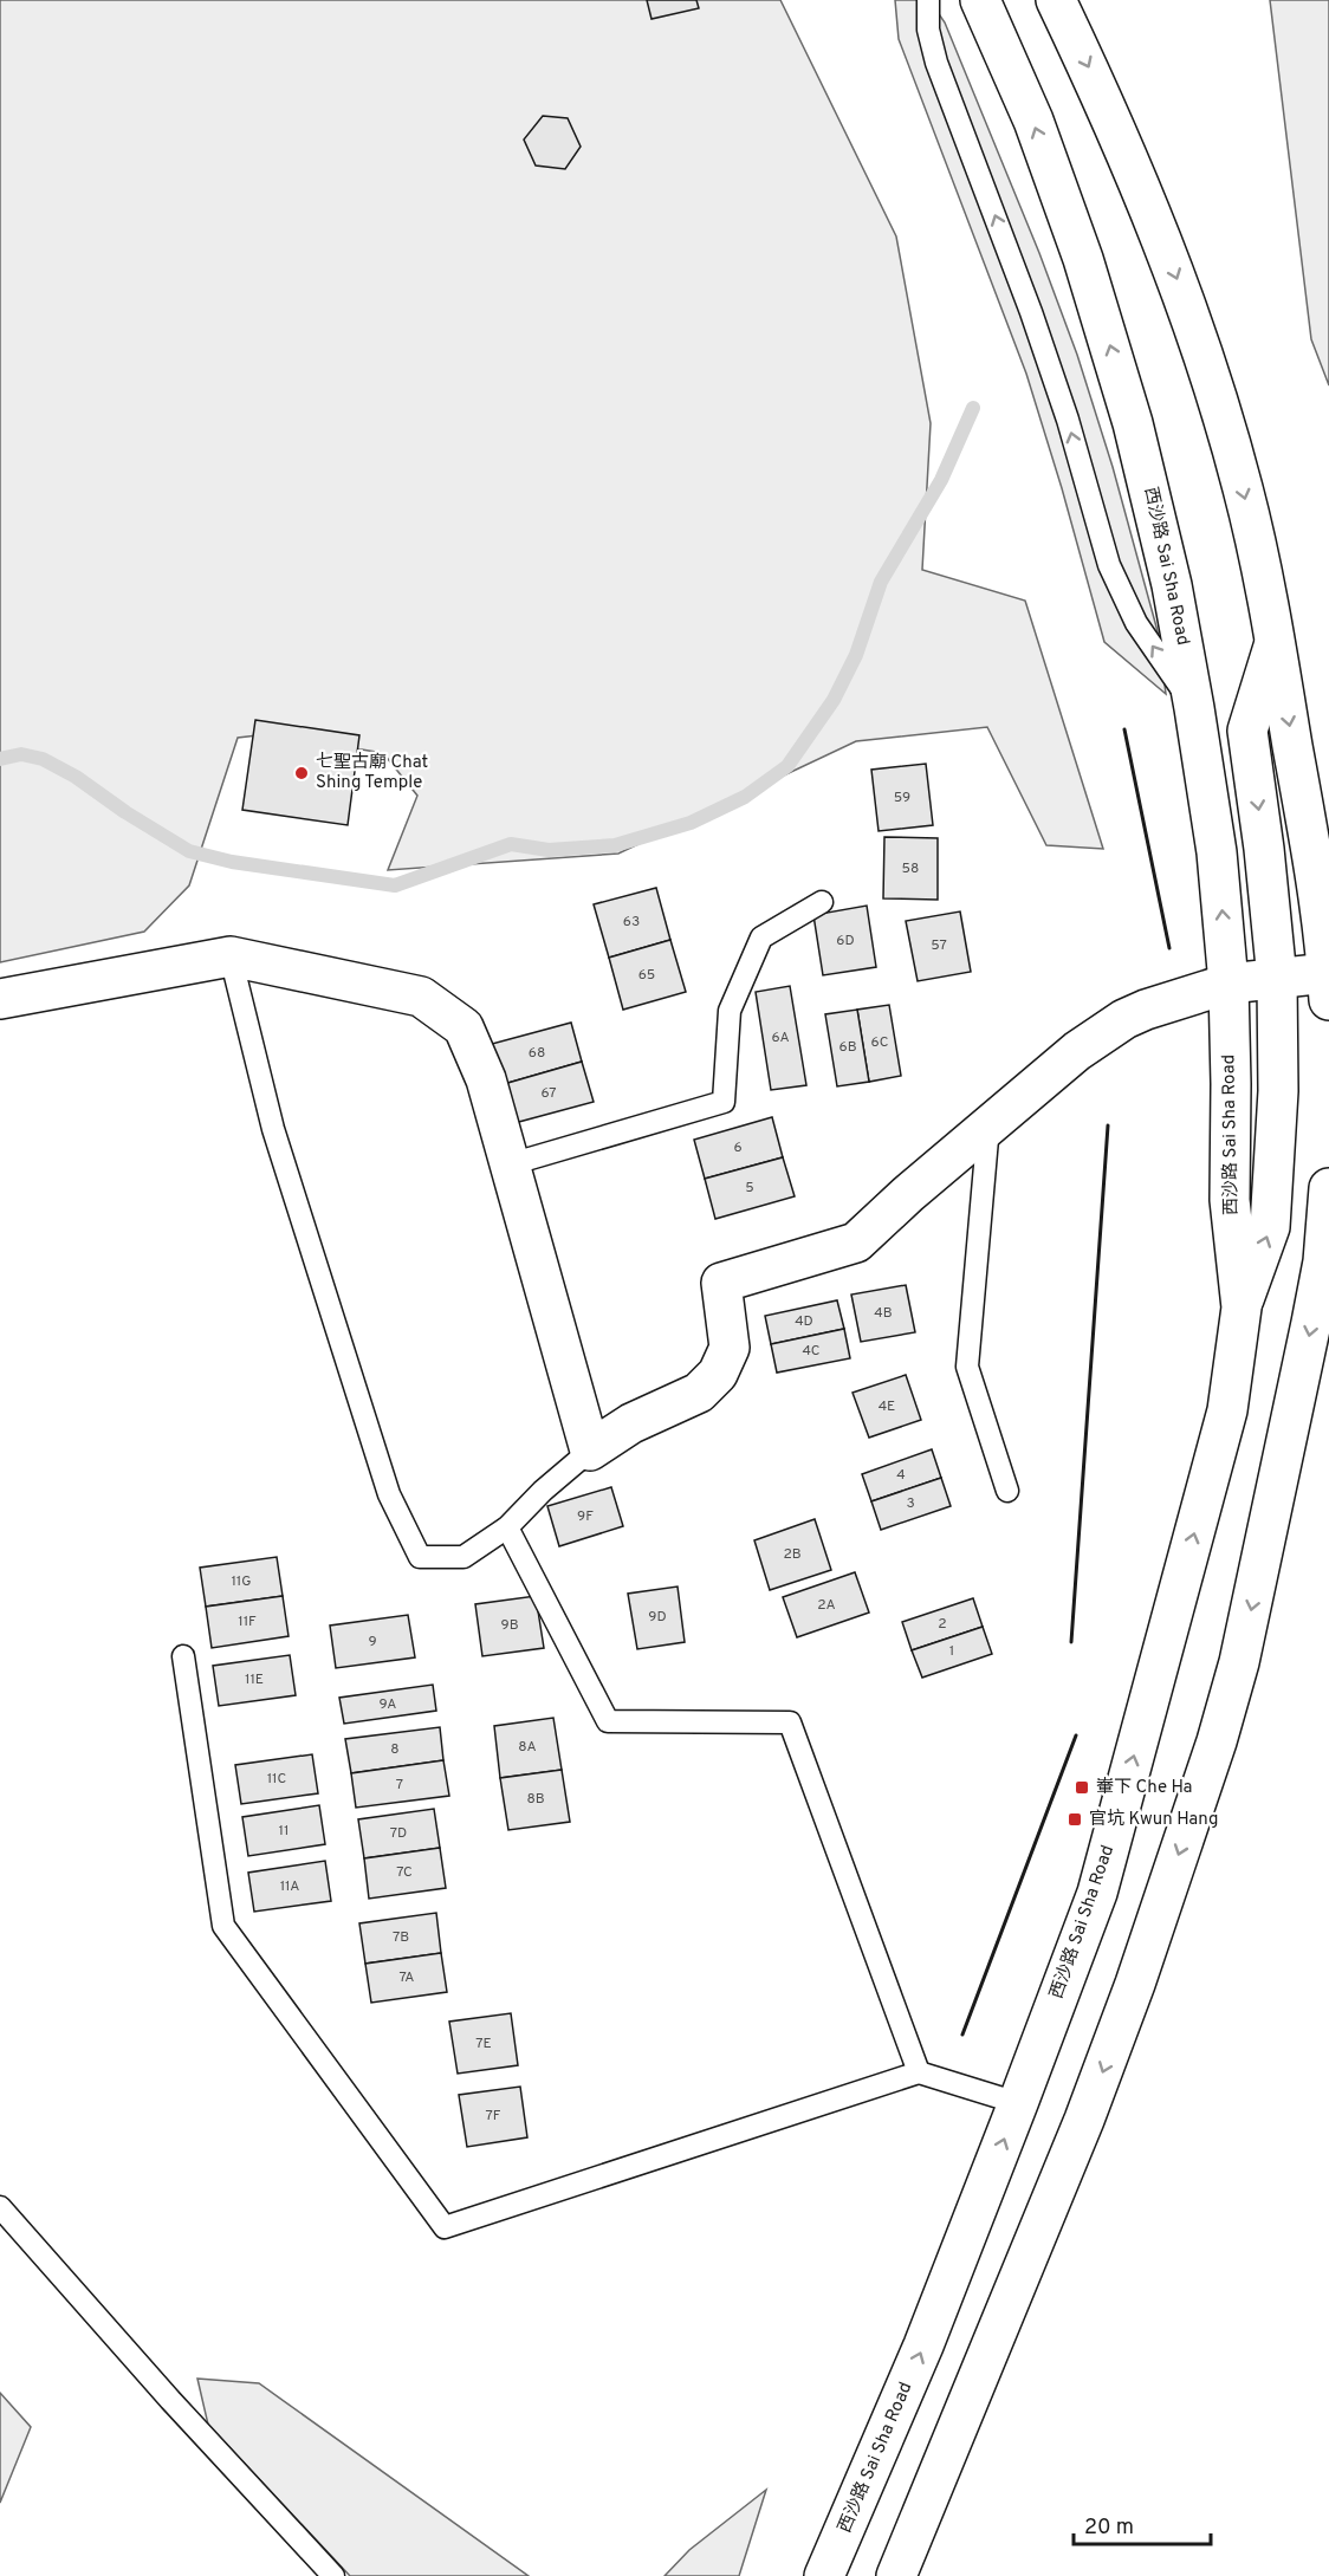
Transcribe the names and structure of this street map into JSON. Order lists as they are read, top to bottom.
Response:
{
  "streets": {
    "main road": ["西沙路 Sai Sha Road"]
  },
  "places": {
    "other": ["七聖古廟 Chat Shing Temple"],
    "transit": ["輋下 Che Ha", "官坑 Kwun Hang"]
  },
  "house_numbers": [
    "59",
    "58",
    "63",
    "6D",
    "57",
    "65",
    "6A",
    "6C",
    "6B",
    "68",
    "67",
    "6",
    "5",
    "4B",
    "4D",
    "4C",
    "4E",
    "4",
    "3",
    "9F",
    "2B",
    "11G",
    "2A",
    "9D",
    "11F",
    "2",
    "9B",
    "9",
    "1",
    "11E",
    "9A",
    "8A",
    "8",
    "11C",
    "7",
    "8B",
    "11",
    "7D",
    "7C",
    "11A",
    "7B",
    "7A",
    "7E",
    "7F"
  ],
  "scale_bar": "20 m"
}
